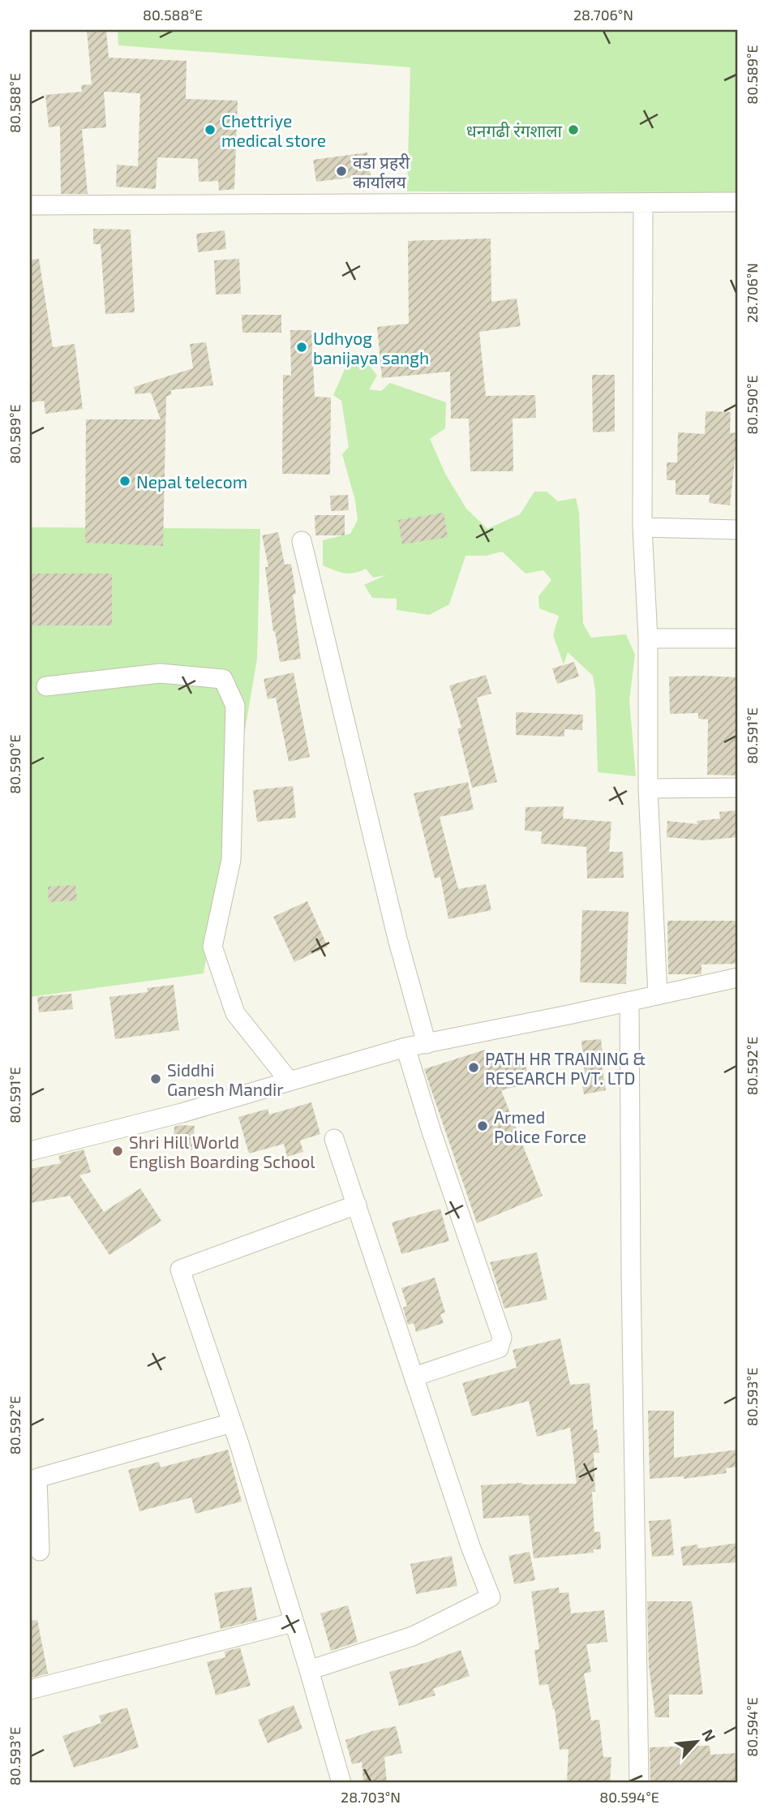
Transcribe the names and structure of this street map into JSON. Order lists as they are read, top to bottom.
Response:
{
  "places": [
    "Chettriye medical store",
    "धनगढी रंगशाला",
    "वडा प्रहरी कार्यालय",
    "Udhyog banijaya sangh",
    "Nepal telecom",
    "PATH HR TRAINING & RESEARCH PVT. LTD",
    "Siddhi Ganesh Mandir",
    "Armed Police Force",
    "Shri Hill World English Boarding School"
  ],
  "north": "top right",
  "coordinates": [
    "80.588°E",
    "28.706°N",
    "80.589°E",
    "80.590°E",
    "80.591°E",
    "80.592°E",
    "80.593°E",
    "80.594°E",
    "28.703°N"
  ]
}
